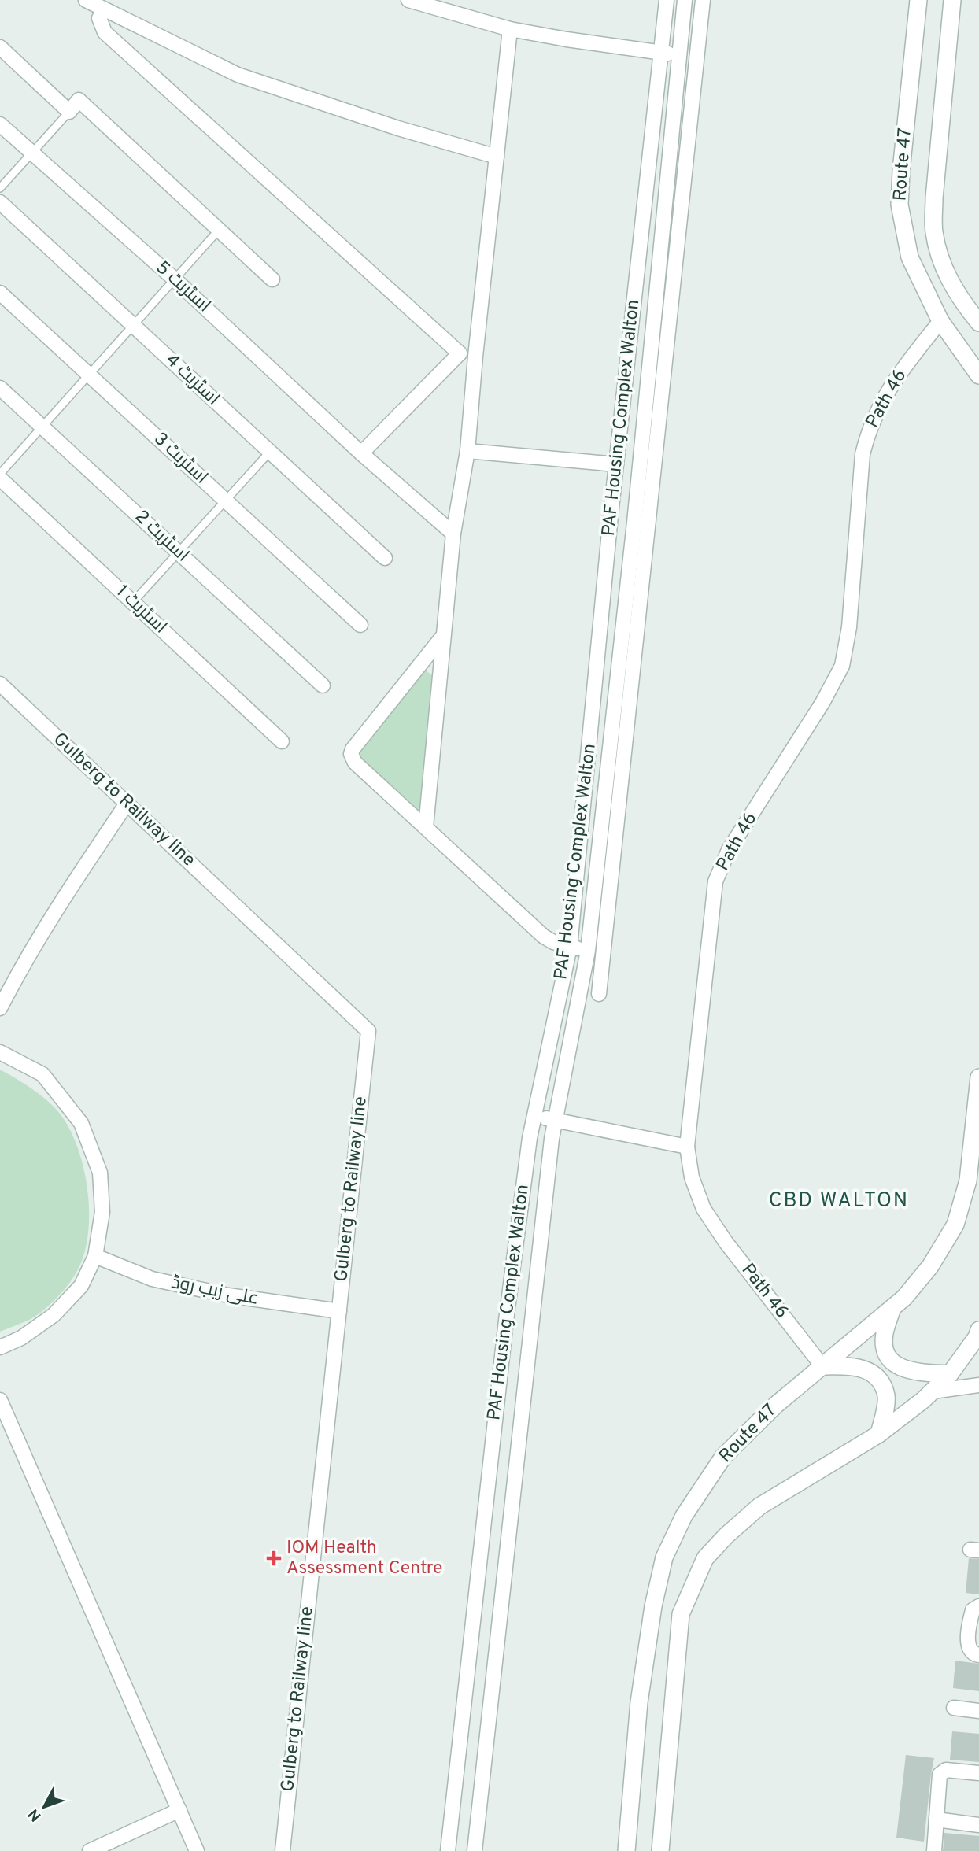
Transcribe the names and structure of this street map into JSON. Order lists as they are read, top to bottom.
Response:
{
  "streets": {
    "street": [
      "Route 47",
      "اسٹریٹ 5",
      "اسٹریٹ 4",
      "Path 46",
      "PAF Housing Complex Walton",
      "اسٹریٹ 3",
      "اسٹریٹ 2",
      "اسٹریٹ 1",
      "Gulberg to Railway line",
      "علی زیب روڈ"
    ]
  },
  "crossings": [
    ["Route 47", "Path 46"],
    ["Gulberg to Railway line", "علی زیب روڈ"]
  ],
  "districts": ["CBD WALTON"],
  "places": {
    "health": ["IOM Health Assessment Centre"]
  },
  "north": "bottom left"
}
